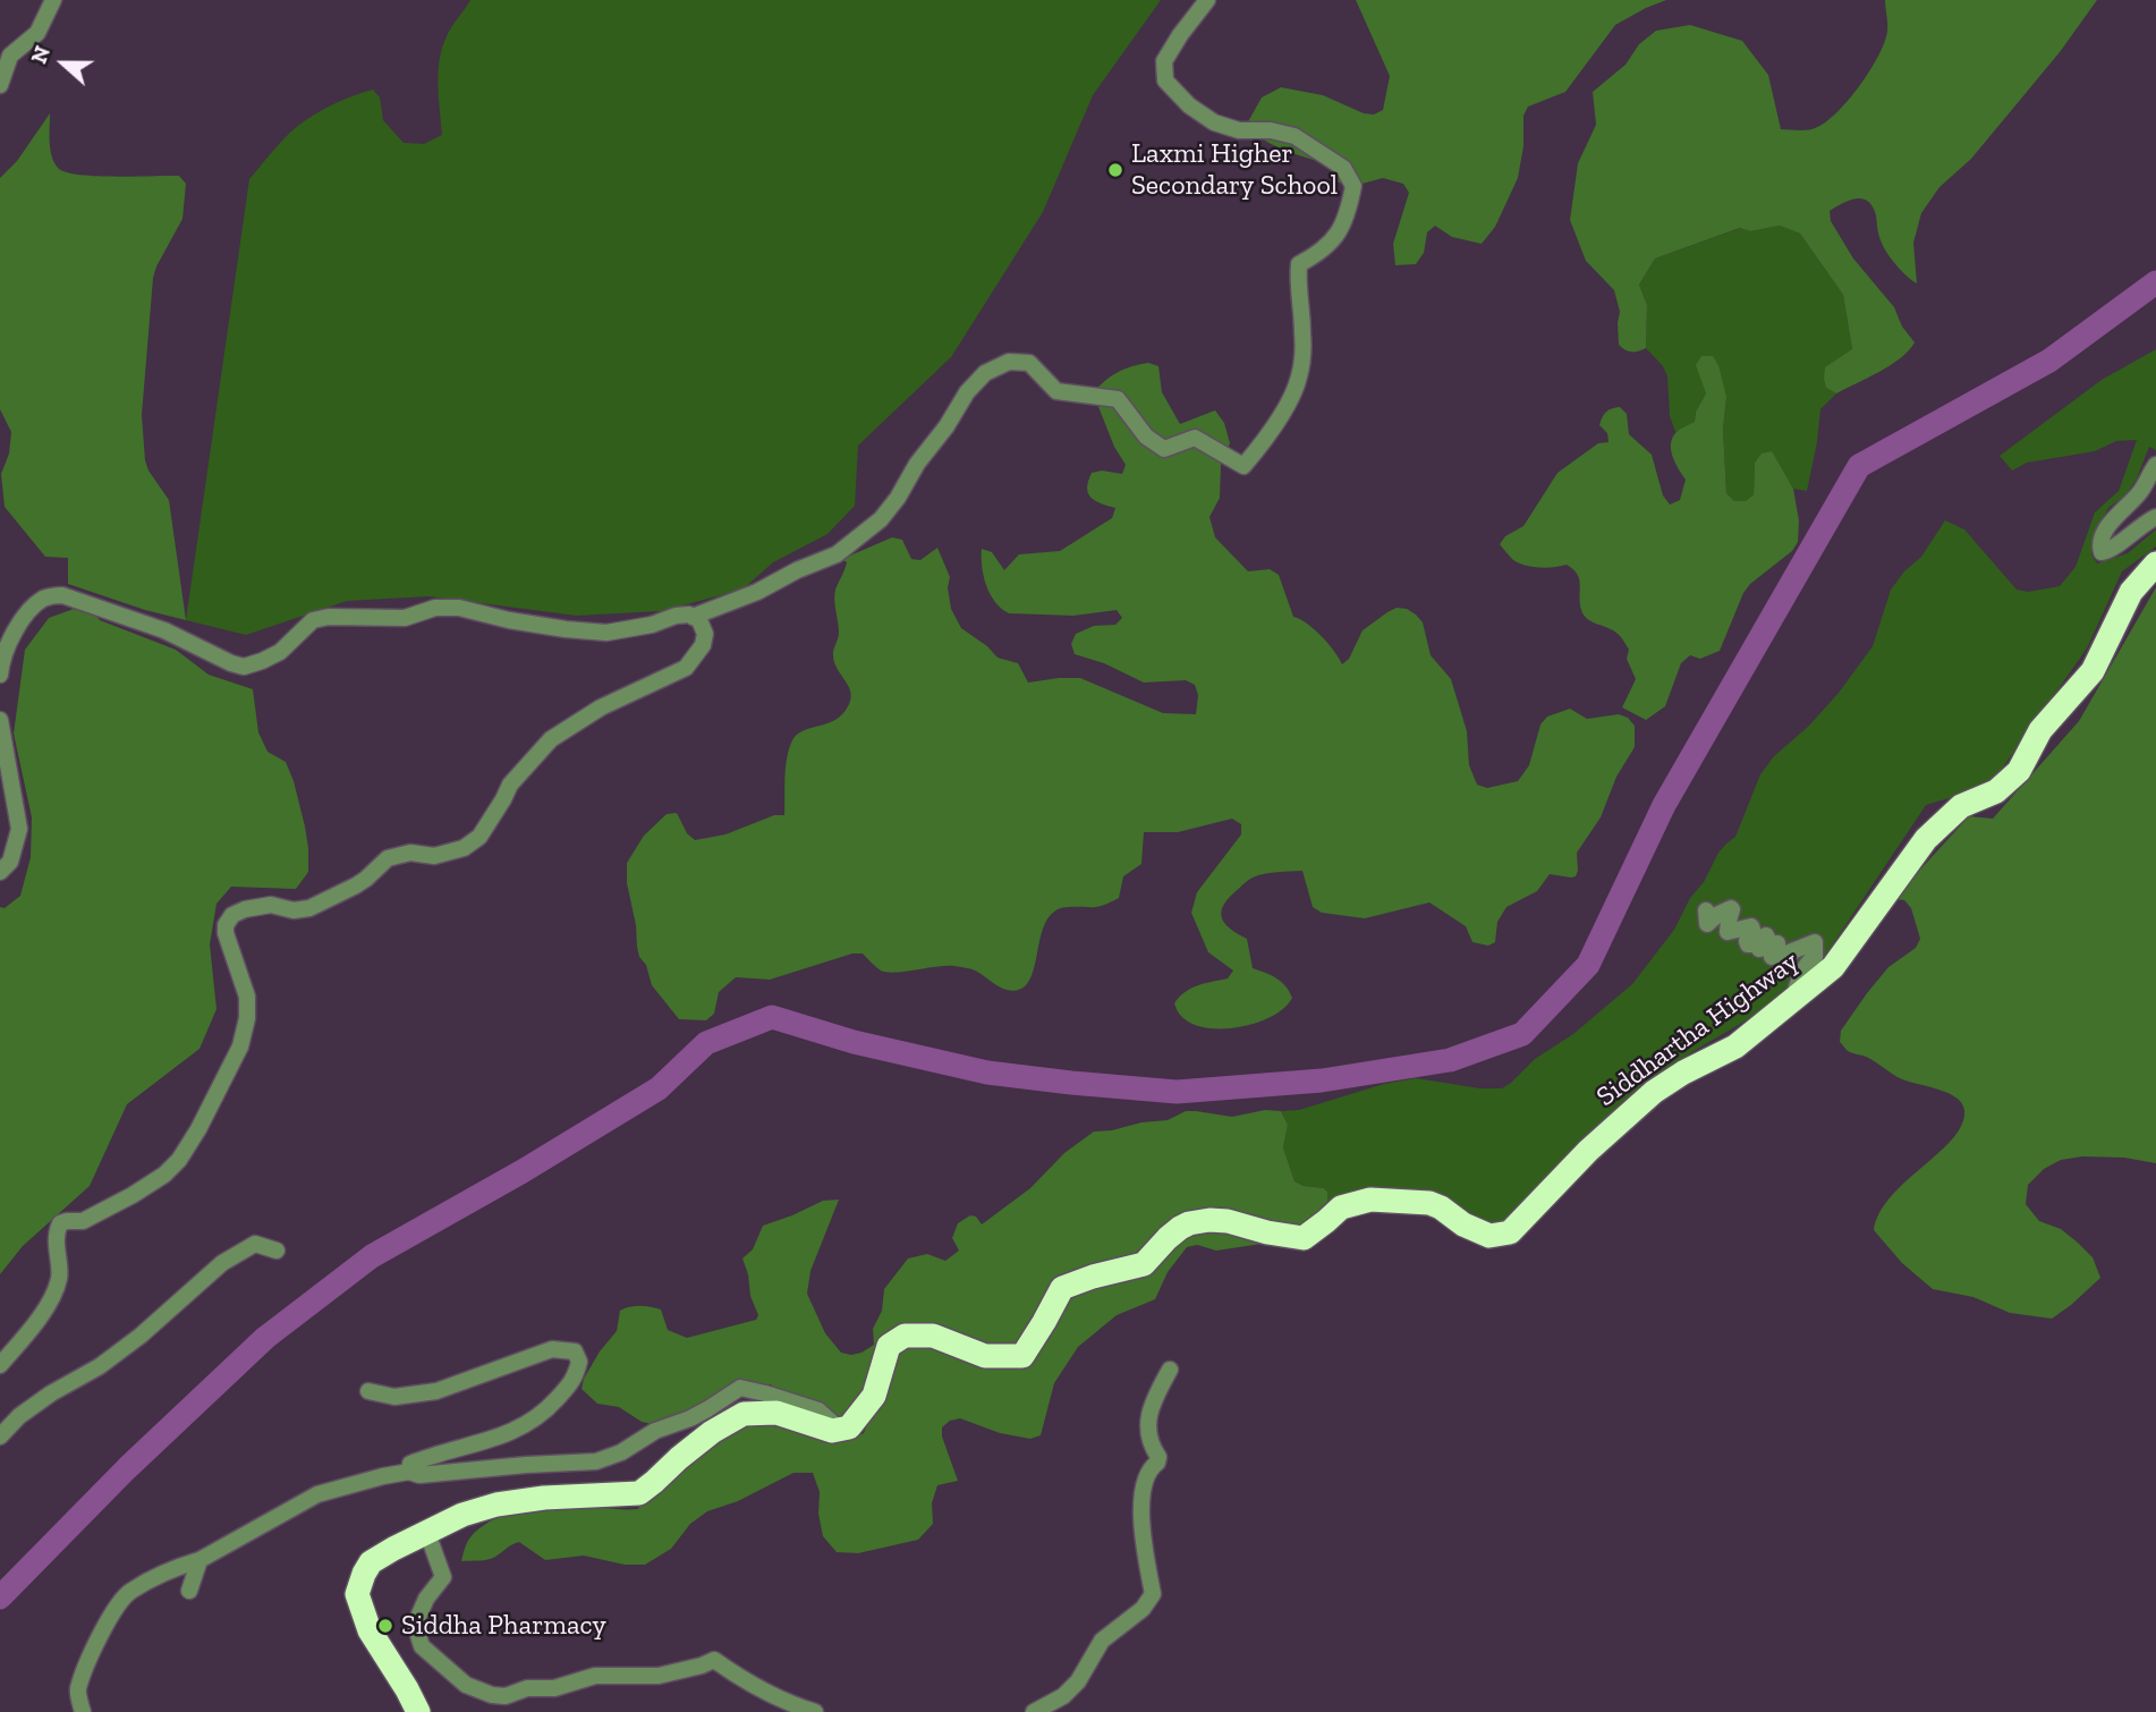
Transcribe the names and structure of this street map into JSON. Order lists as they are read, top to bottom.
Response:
{
  "streets": {
    "highway": ["Siddhartha Highway"]
  },
  "places": ["Laxmi Higher Secondary School", "Siddha Pharmacy"],
  "north": "left"
}
